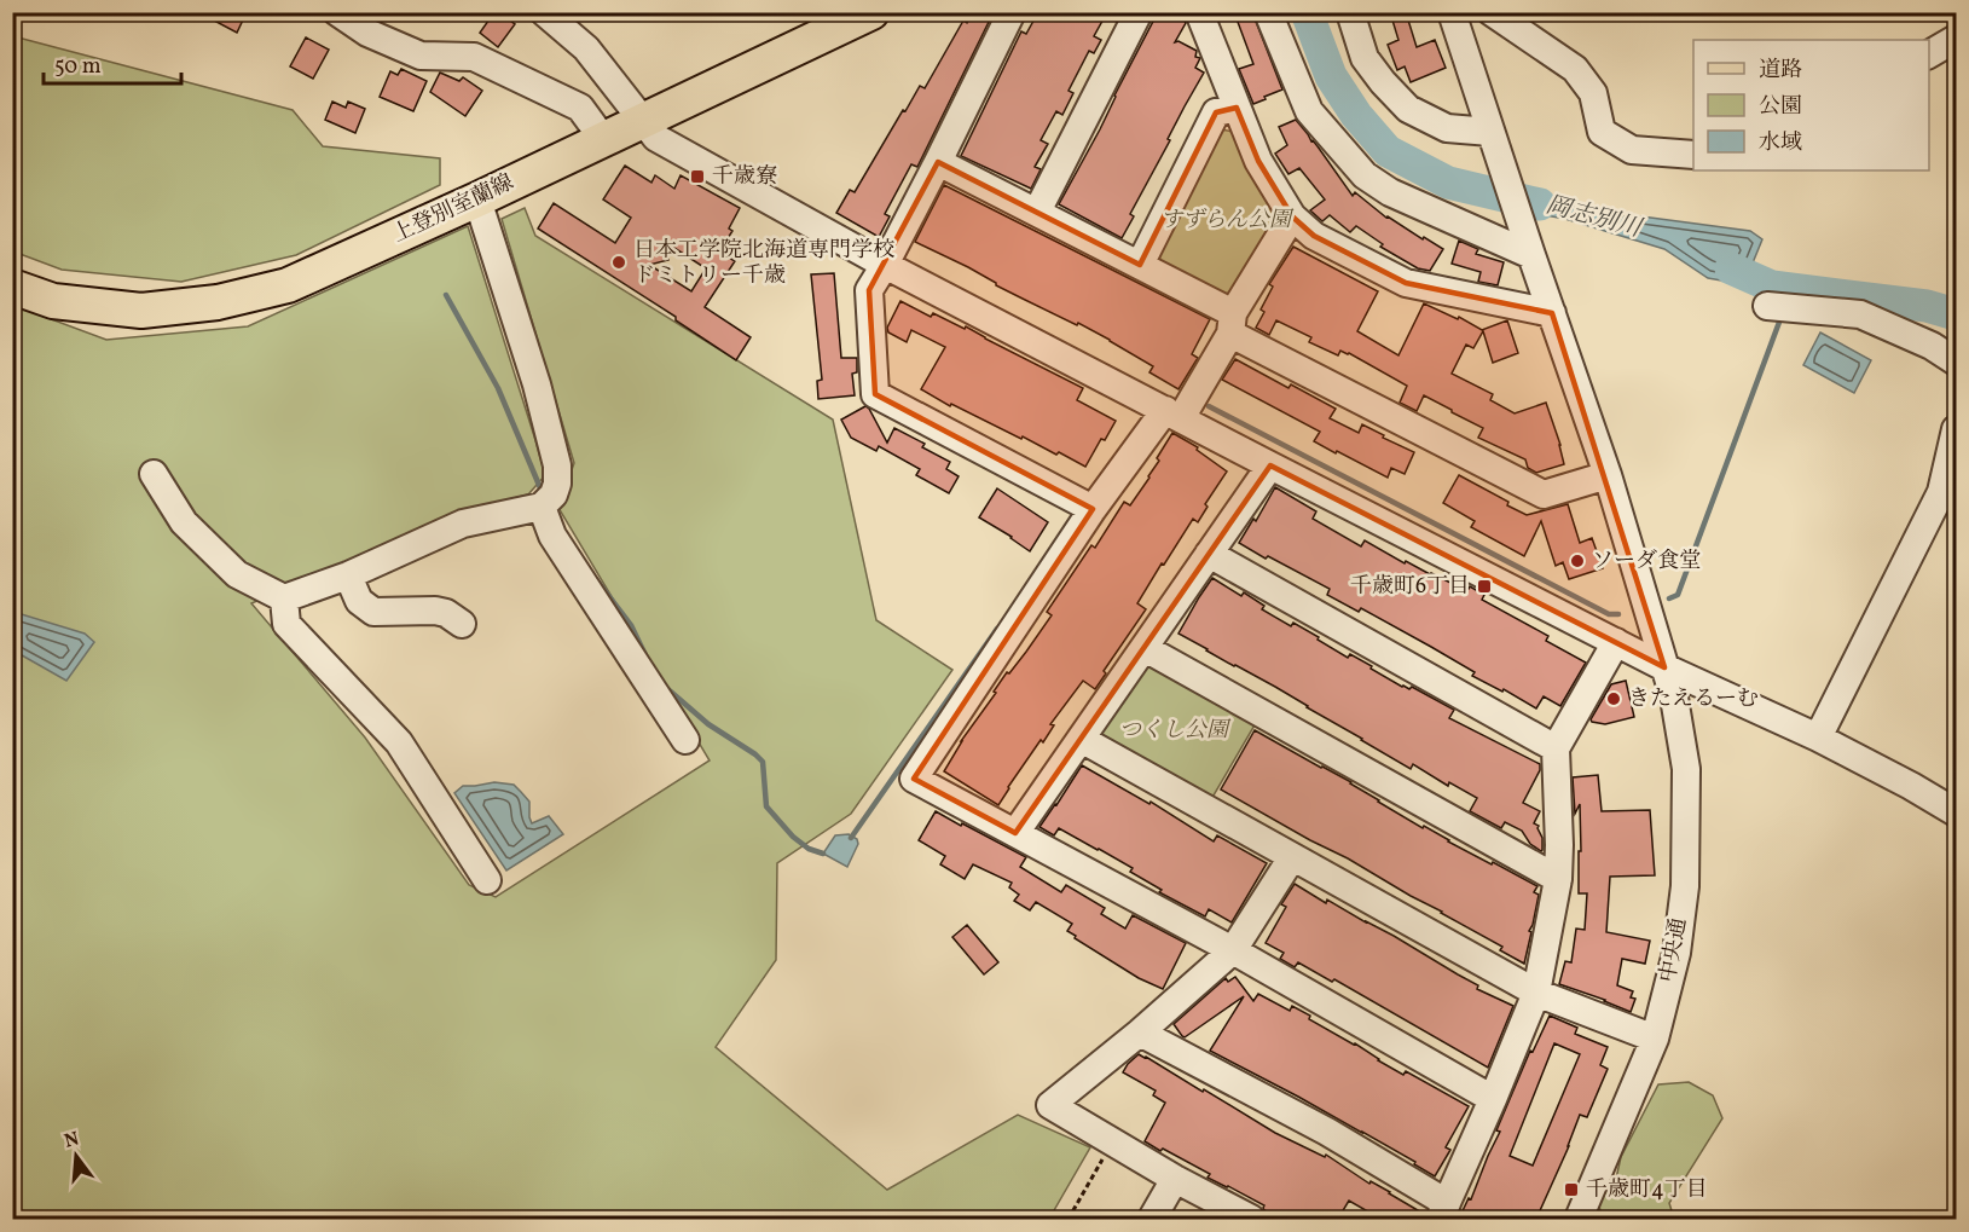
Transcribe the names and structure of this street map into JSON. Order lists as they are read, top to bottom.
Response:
{
  "streets": {
    "main road": ["上登別室蘭線"],
    "street": ["中央通"]
  },
  "water": ["岡志別川"],
  "parks": ["すずらん公園", "つくし公園"],
  "places": {
    "transit": ["千歳寮", "千歳町6丁目", "千歳町4丁目"],
    "other": ["日本工学院北海道専門学校 ドミトリー千歳", "ソーダ食堂", "きたえるーむ"]
  },
  "legend": ["道路", "公園", "水域"],
  "scale_bar": "50 m",
  "north": "top"
}
